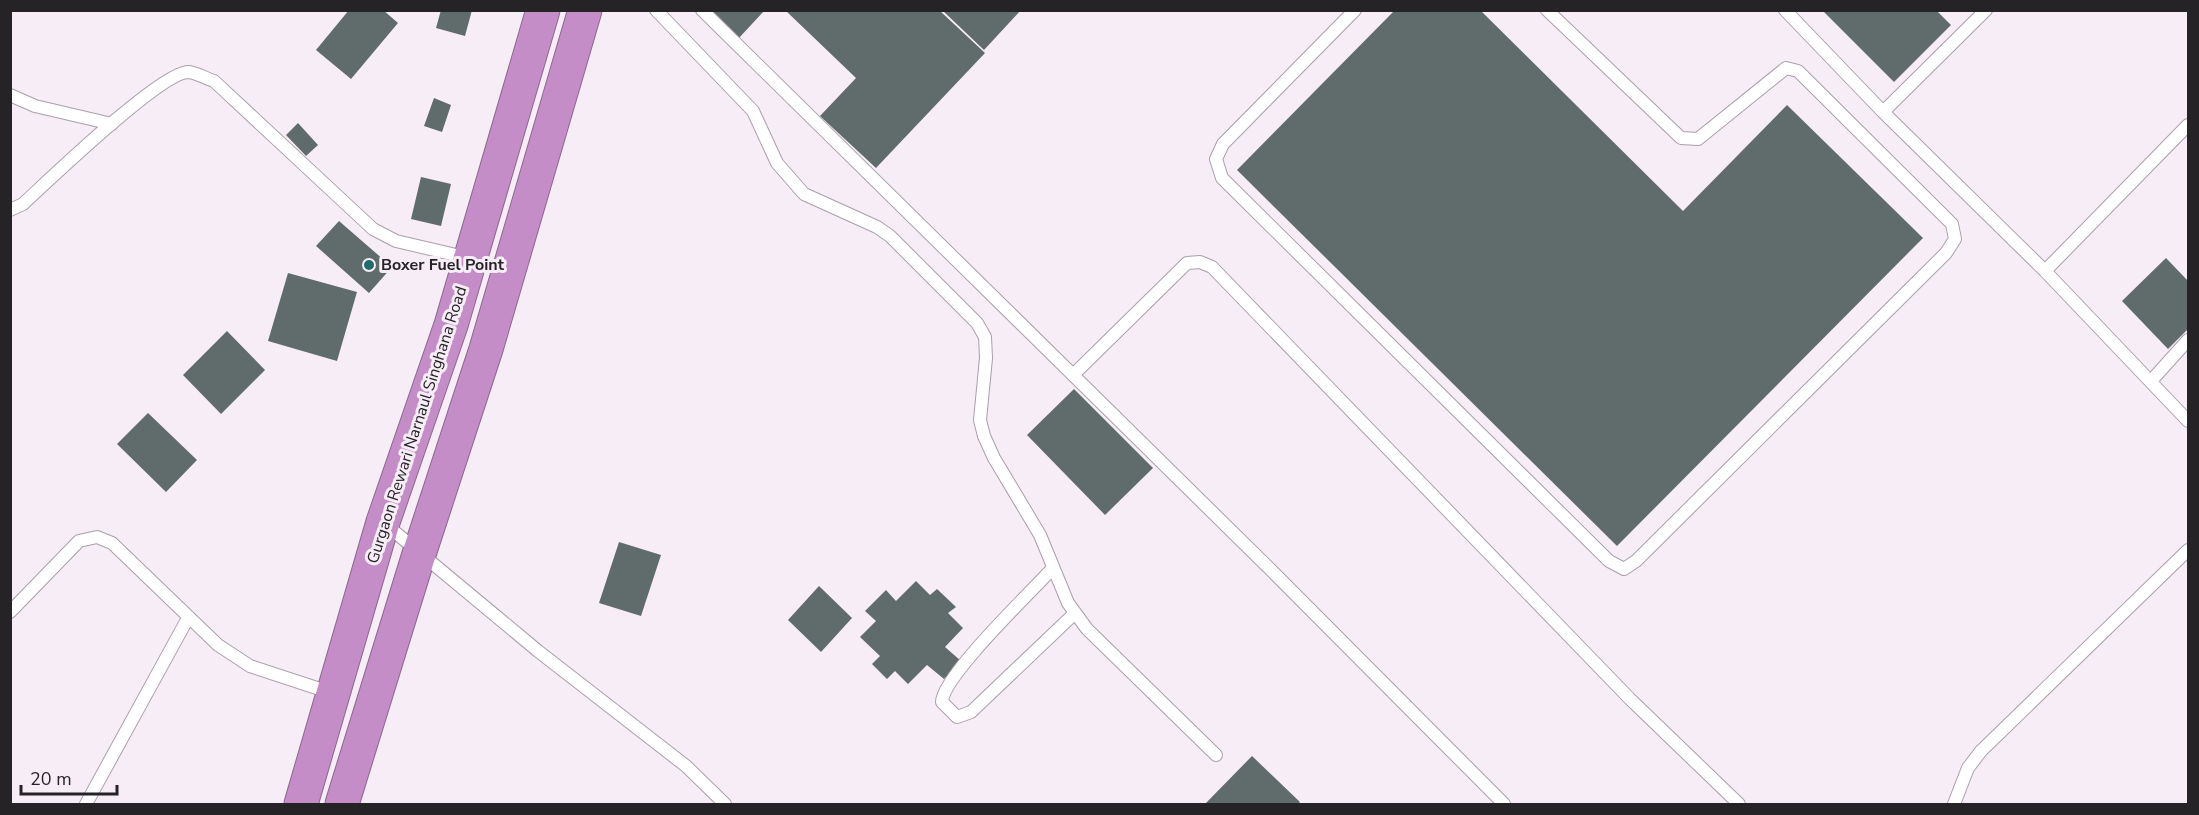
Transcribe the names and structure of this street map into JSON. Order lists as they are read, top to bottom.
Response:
{
  "streets": {
    "highway": ["Gurgaon Rewari Narnaul Singhana Road"]
  },
  "places": ["Boxer Fuel Point"],
  "scale_bar": "20 m"
}
